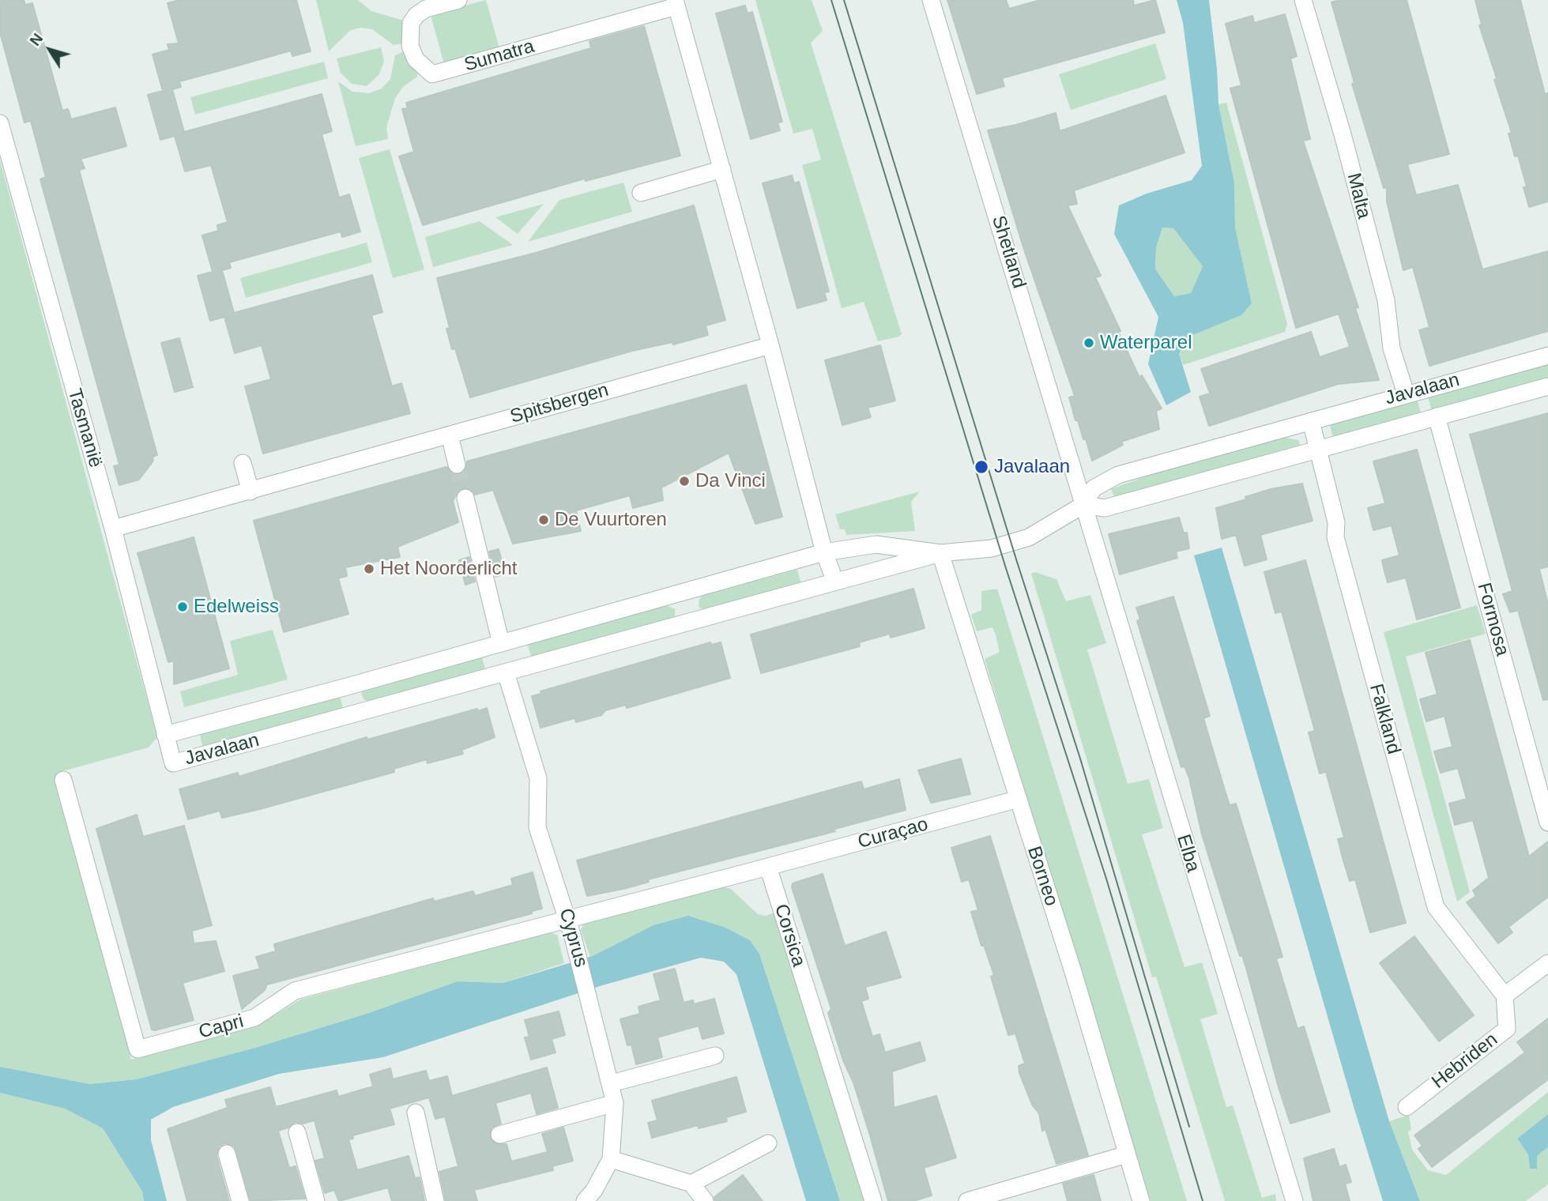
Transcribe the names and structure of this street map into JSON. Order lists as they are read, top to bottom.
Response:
{
  "streets": {
    "street": [
      "Sumatra",
      "Malta",
      "Shetland",
      "Javalaan",
      "Spitsbergen",
      "Tasmanië",
      "Formosa",
      "Falkland",
      "Curaçao",
      "Elba",
      "Borneo",
      "Corsica",
      "Cyprus",
      "Capri",
      "Hebriden"
    ]
  },
  "crossings": [
    ["Sumatra", "Spitsbergen"],
    ["Malta", "Javalaan"],
    ["Shetland", "Javalaan"],
    ["Shetland", "Elba"],
    ["Javalaan", "Tasmanië"],
    ["Javalaan", "Formosa"],
    ["Javalaan", "Falkland"],
    ["Javalaan", "Elba"],
    ["Javalaan", "Borneo"],
    ["Javalaan", "Cyprus"],
    ["Spitsbergen", "Tasmanië"],
    ["Falkland", "Hebriden"],
    ["Curaçao", "Borneo"],
    ["Curaçao", "Corsica"],
    ["Cyprus", "Capri"]
  ],
  "places": [
    "Waterparel",
    "Javalaan",
    "Da Vinci",
    "De Vuurtoren",
    "Het Noorderlicht",
    "Edelweiss"
  ],
  "north": "top left"
}
